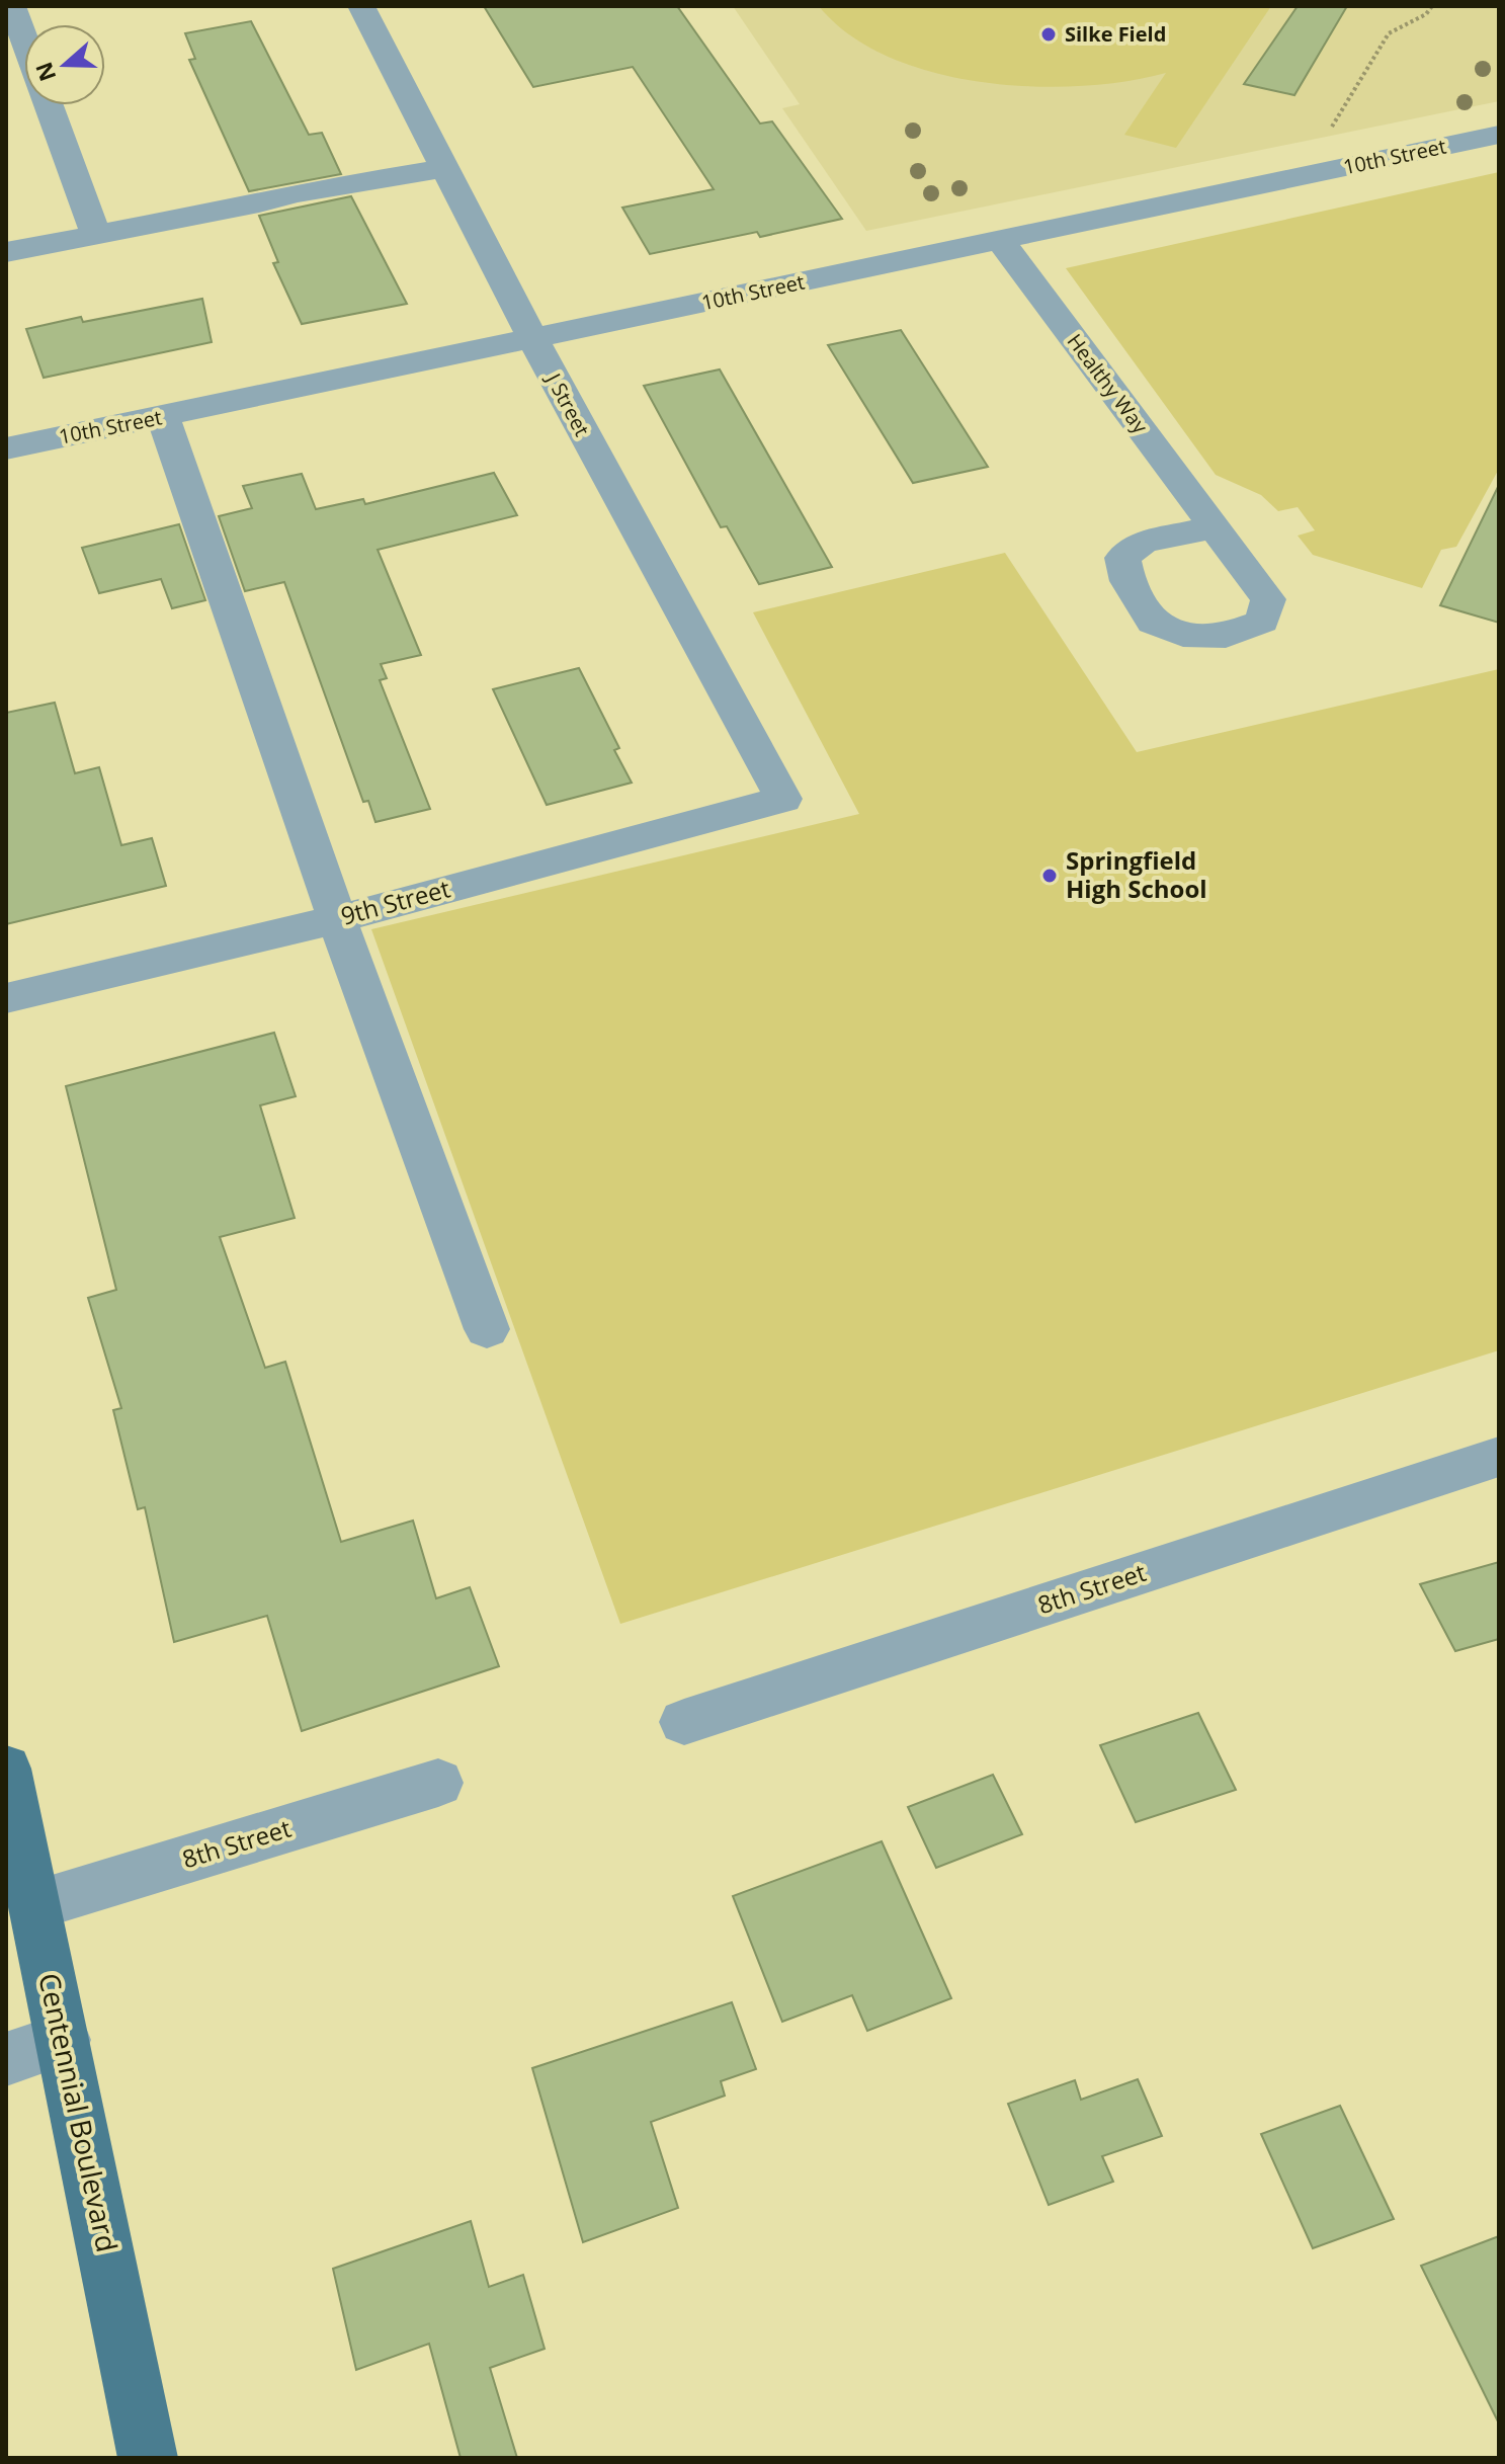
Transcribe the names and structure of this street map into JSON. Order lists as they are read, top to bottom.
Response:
{
  "streets": {
    "main road": ["Centennial Boulevard"],
    "street": [
      "10th Street",
      "Healthy Way",
      "J Street",
      "9th Street",
      "8th Street"
    ]
  },
  "crossings": [
    ["10th Street", "Healthy Way"],
    ["10th Street", "J Street"],
    ["J Street", "9th Street"],
    ["8th Street", "Centennial Boulevard"]
  ],
  "places": ["Silke Field", "Springfield High School"],
  "north": "left"
}
